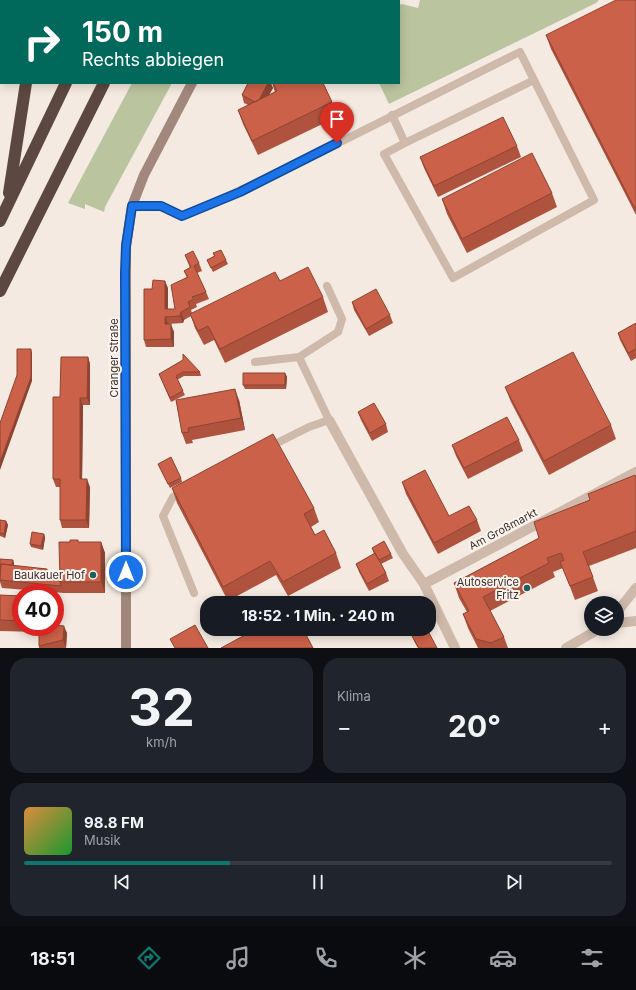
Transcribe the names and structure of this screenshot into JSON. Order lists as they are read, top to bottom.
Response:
{
  "streets": {
    "street": ["Cranger Straße", "Am Großmarkt"]
  },
  "places": ["Baukauer Hof", "Autoservice Fritz"],
  "page": {
    "turn": ["150 m", "Rechts abbiegen"],
    "limit": "40",
    "trip": "18:52 · 1 Min. · 240 m",
    "tile": [
      ["32", "km/h"],
      "Klima"
    ],
    "heat": ["−", "20°", "+"],
    "song": ["98.8 FM", "Musik"],
    "tabs": "18:51"
  }
}
